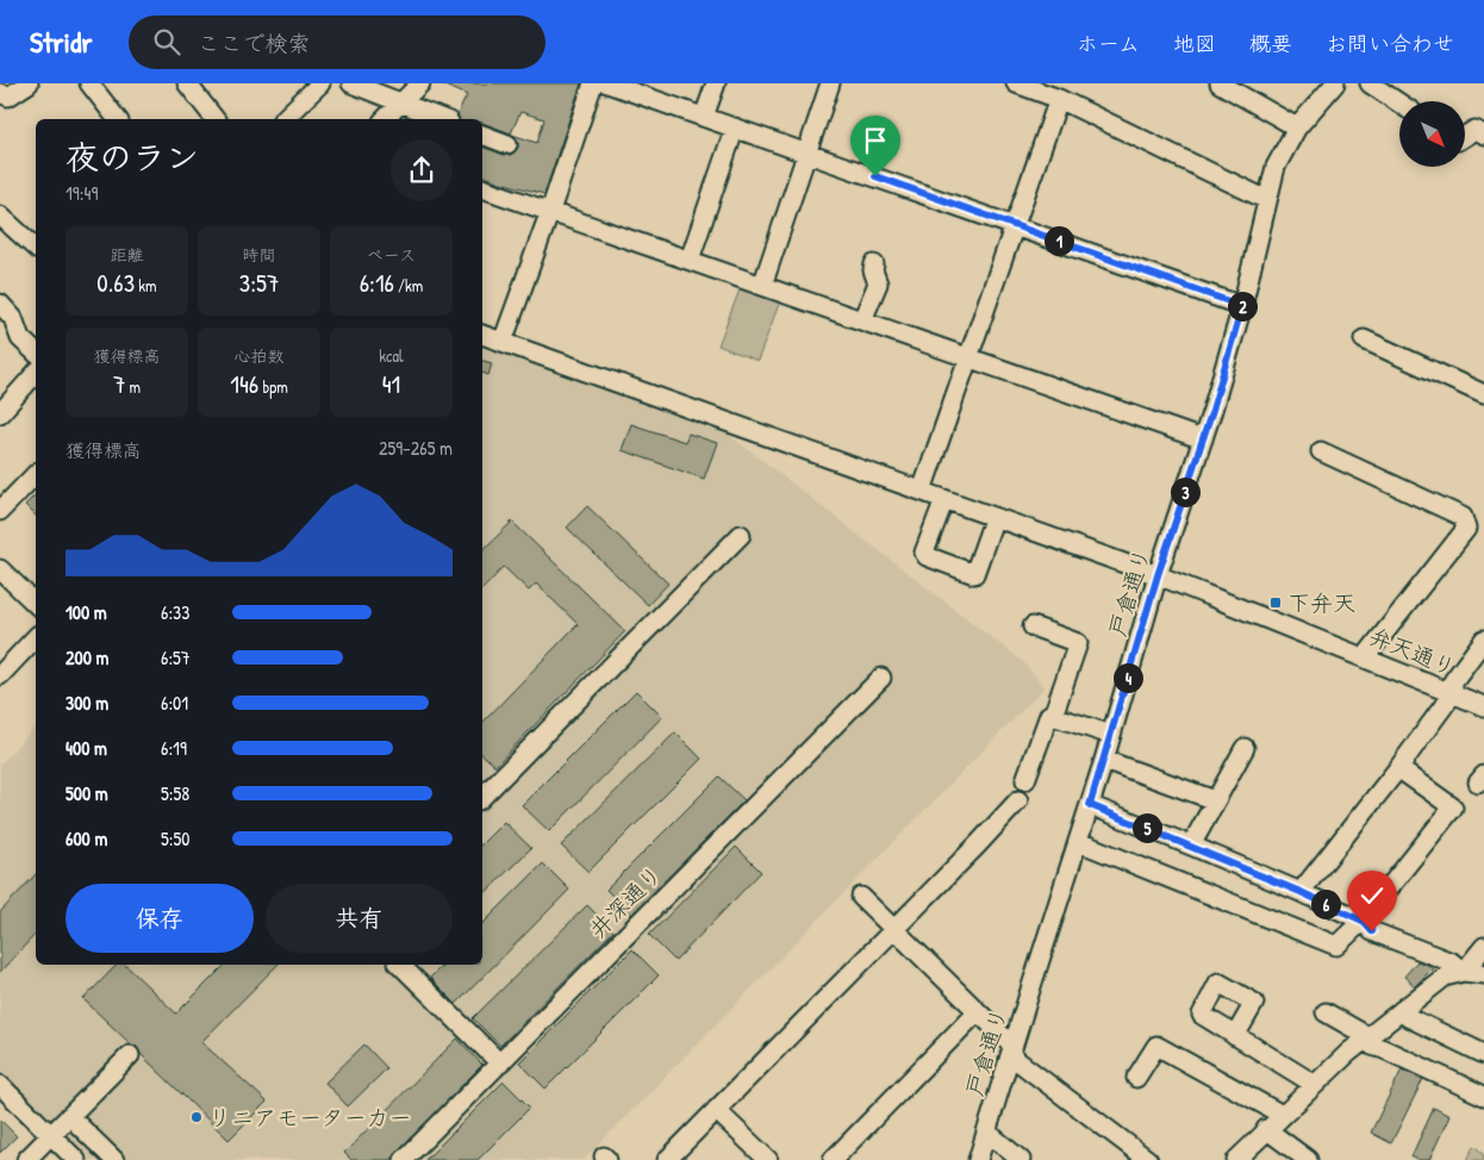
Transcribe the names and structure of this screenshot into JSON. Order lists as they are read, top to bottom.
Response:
{
  "streets": {
    "street": ["戸倉通り", "弁天通り", "井深通り"]
  },
  "crossings": [
    ["戸倉通り", "弁天通り"]
  ],
  "places": {
    "transit": ["下弁天"],
    "other": ["リニアモーターカー"]
  },
  "north": "bottom right",
  "page": {
    "header": "Stridr",
    "search": "ここで検索",
    "nav": [
      "ホーム",
      "地図",
      "概要",
      "お問い合わせ"
    ],
    "heading": ["夜のラン", "19:49"],
    "stats": [
      ["距離", "0.63 km"],
      ["時間", "3:57"],
      ["ペース", "6:16 /km"],
      ["獲得標高", "7 m"],
      ["心拍数", "146 bpm"],
      ["kcal", "41"]
    ],
    "pins": [
      "1",
      "2",
      "3",
      "4",
      "5",
      "6"
    ],
    "chart": ["獲得標高", "259–265 m"],
    "list": [
      {
        "name": "100 m",
        "note": "6:33"
      },
      {
        "name": "200 m",
        "note": "6:57"
      },
      {
        "name": "300 m",
        "note": "6:01"
      },
      {
        "name": "400 m",
        "note": "6:19"
      },
      {
        "name": "500 m",
        "note": "5:58"
      },
      {
        "name": "600 m",
        "note": "5:50"
      }
    ],
    "buttons": ["保存", "共有"]
  }
}
